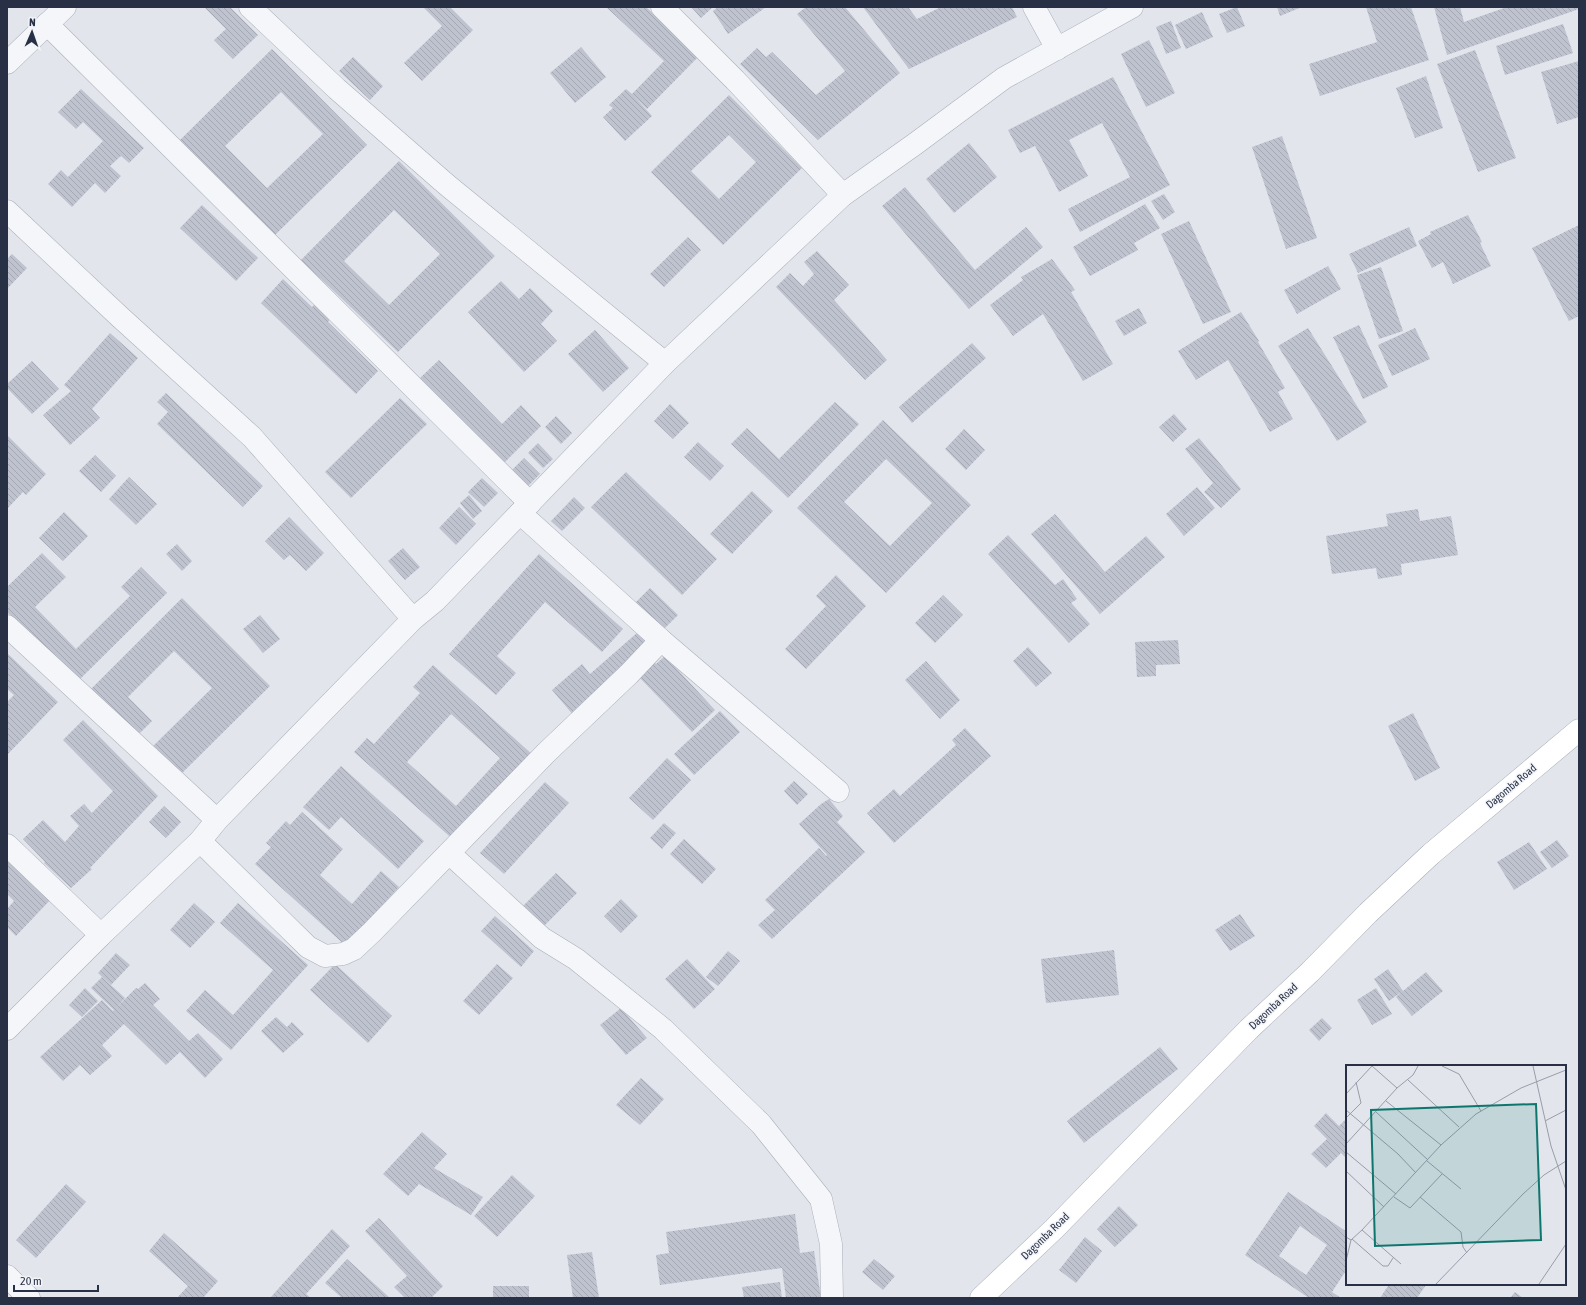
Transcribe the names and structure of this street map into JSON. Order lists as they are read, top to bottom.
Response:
{
  "streets": {
    "street": ["Dagomba Road"]
  },
  "scale_bar": "20 m",
  "north": "top"
}
